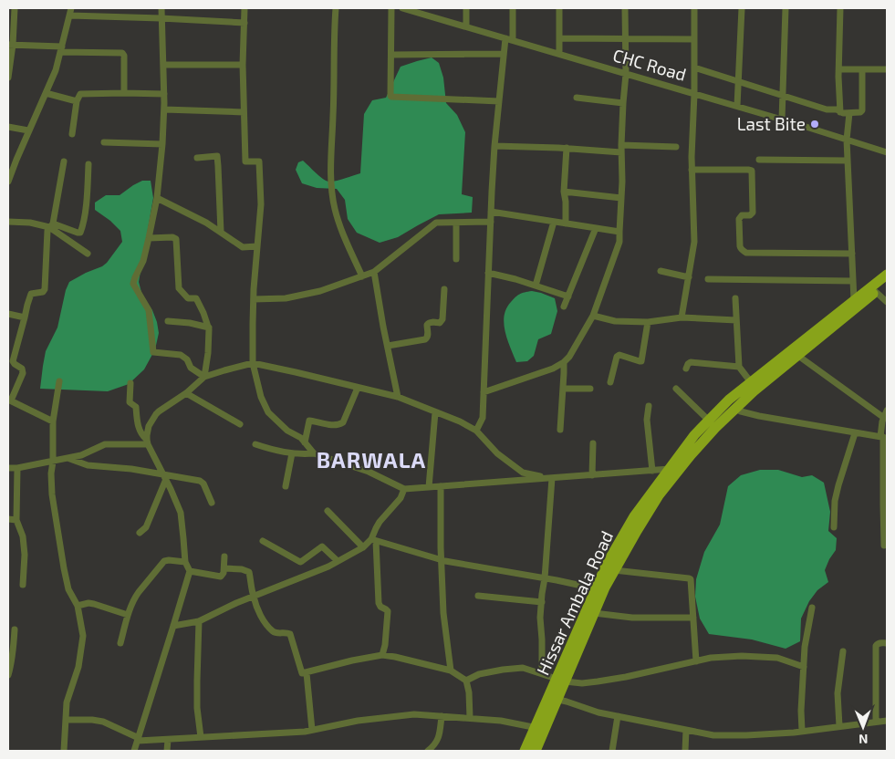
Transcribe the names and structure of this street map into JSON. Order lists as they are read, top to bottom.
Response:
{
  "streets": {
    "main road": ["Hissar Ambala Road"],
    "street": ["CHC Road"]
  },
  "districts": ["BARWALA"],
  "places": ["Last Bite"],
  "north": "bottom"
}
